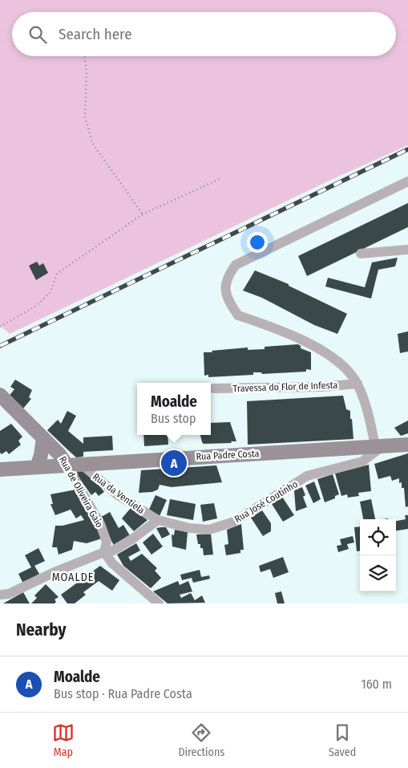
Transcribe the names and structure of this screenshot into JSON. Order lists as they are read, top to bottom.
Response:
{
  "streets": {
    "street": [
      "Travessa do Flor de Infesta",
      "Rua Padre Costa",
      "Rua de Oliveira Gaio",
      "Rua da Ventiela",
      "Rua José Coutinho"
    ]
  },
  "crossings": [
    ["Rua Padre Costa", "Rua de Oliveira Gaio"],
    ["Rua Padre Costa", "Rua da Ventiela"],
    ["Rua Padre Costa", "Rua José Coutinho"],
    ["Rua da Ventiela", "Rua José Coutinho"]
  ],
  "districts": ["MOALDE"],
  "page": {
    "search": "Search here",
    "popup": ["Moalde", "Bus stop"],
    "pins": "A",
    "heading": "Nearby",
    "list": [
      {
        "mark": "A",
        "name": "Moalde",
        "note": "Bus stop · Rua Padre Costa",
        "value": "160 m"
      }
    ],
    "nav": ["Map", "Directions", "Saved"]
  }
}
